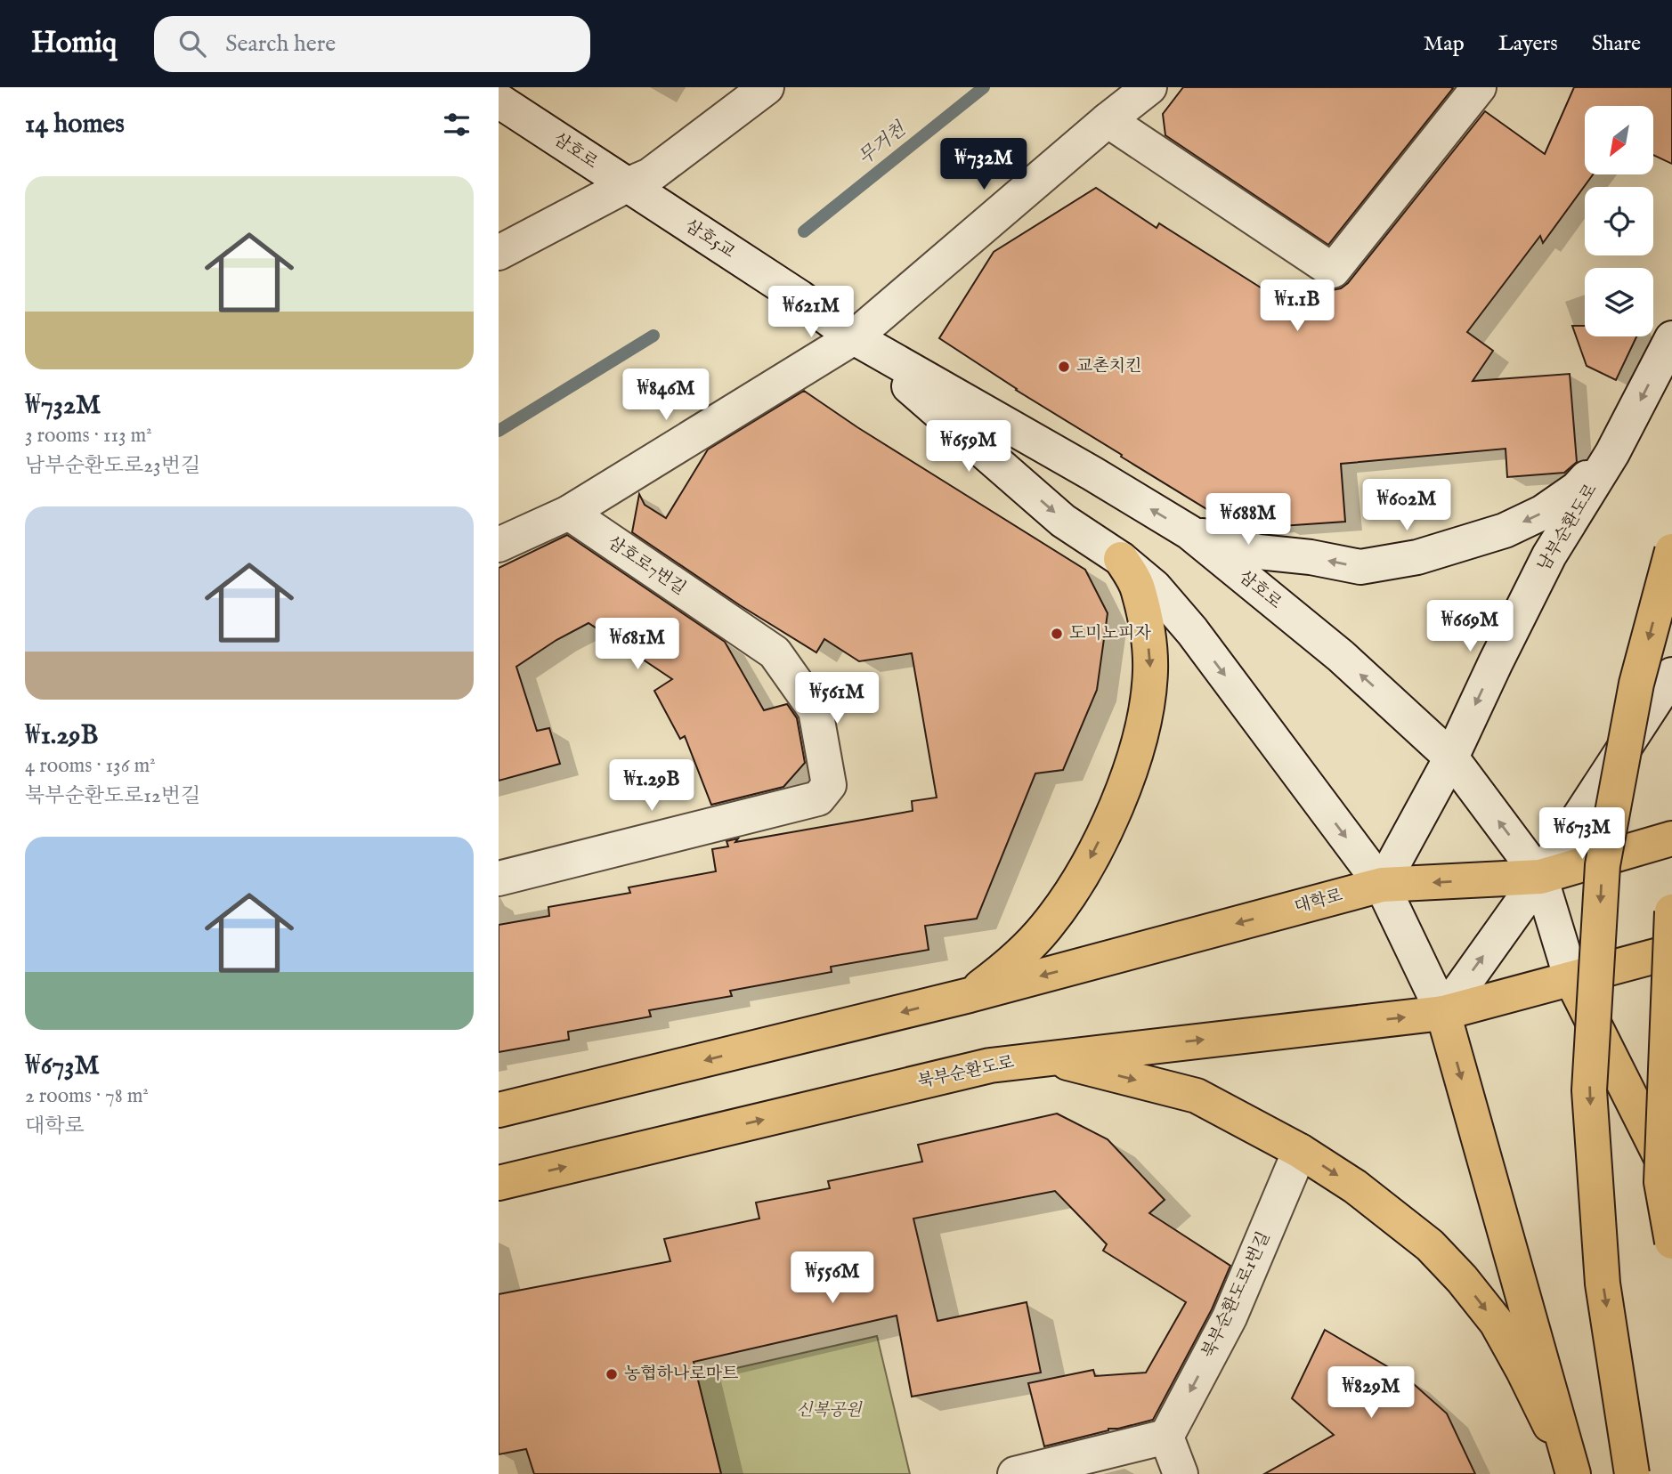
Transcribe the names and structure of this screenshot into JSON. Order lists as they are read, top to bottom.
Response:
{
  "streets": {
    "main road": [
      "삼호로",
      "삼호5교",
      "남부순환도로",
      "삼호로7번길",
      "대학로",
      "북부순환도로",
      "북부순환도로1번길"
    ]
  },
  "crossings": [
    ["삼호로", "삼호5교"],
    ["삼호로", "남부순환도로"],
    ["삼호로", "대학로"],
    ["남부순환도로", "대학로"]
  ],
  "one_way": ["대학로", "북부순환도로1번길"],
  "water": ["무거천"],
  "parks": ["신복공원"],
  "places": ["교촌치킨", "도미노피자", "농협하나로마트"],
  "north": "bottom left",
  "page": {
    "header": "Homiq",
    "search": "Search here",
    "nav": ["Map", "Layers", "Share"],
    "heading": "14 homes",
    "price": [
      "₩732M",
      "₩1.1B",
      "₩621M",
      "₩846M",
      "₩659M",
      "₩602M",
      "₩688M",
      "₩669M",
      "₩681M",
      "₩561M",
      "₩1.29B",
      "₩673M",
      "₩556M",
      "₩829M"
    ],
    "list": [
      {
        "name": "₩732M",
        "note": "3 rooms · 113 m² · 남부순환도로23번길"
      },
      {
        "name": "₩1.29B",
        "note": "4 rooms · 136 m² · 북부순환도로12번길"
      },
      {
        "name": "₩673M",
        "note": "2 rooms · 78 m² · 대학로"
      }
    ]
  }
}
